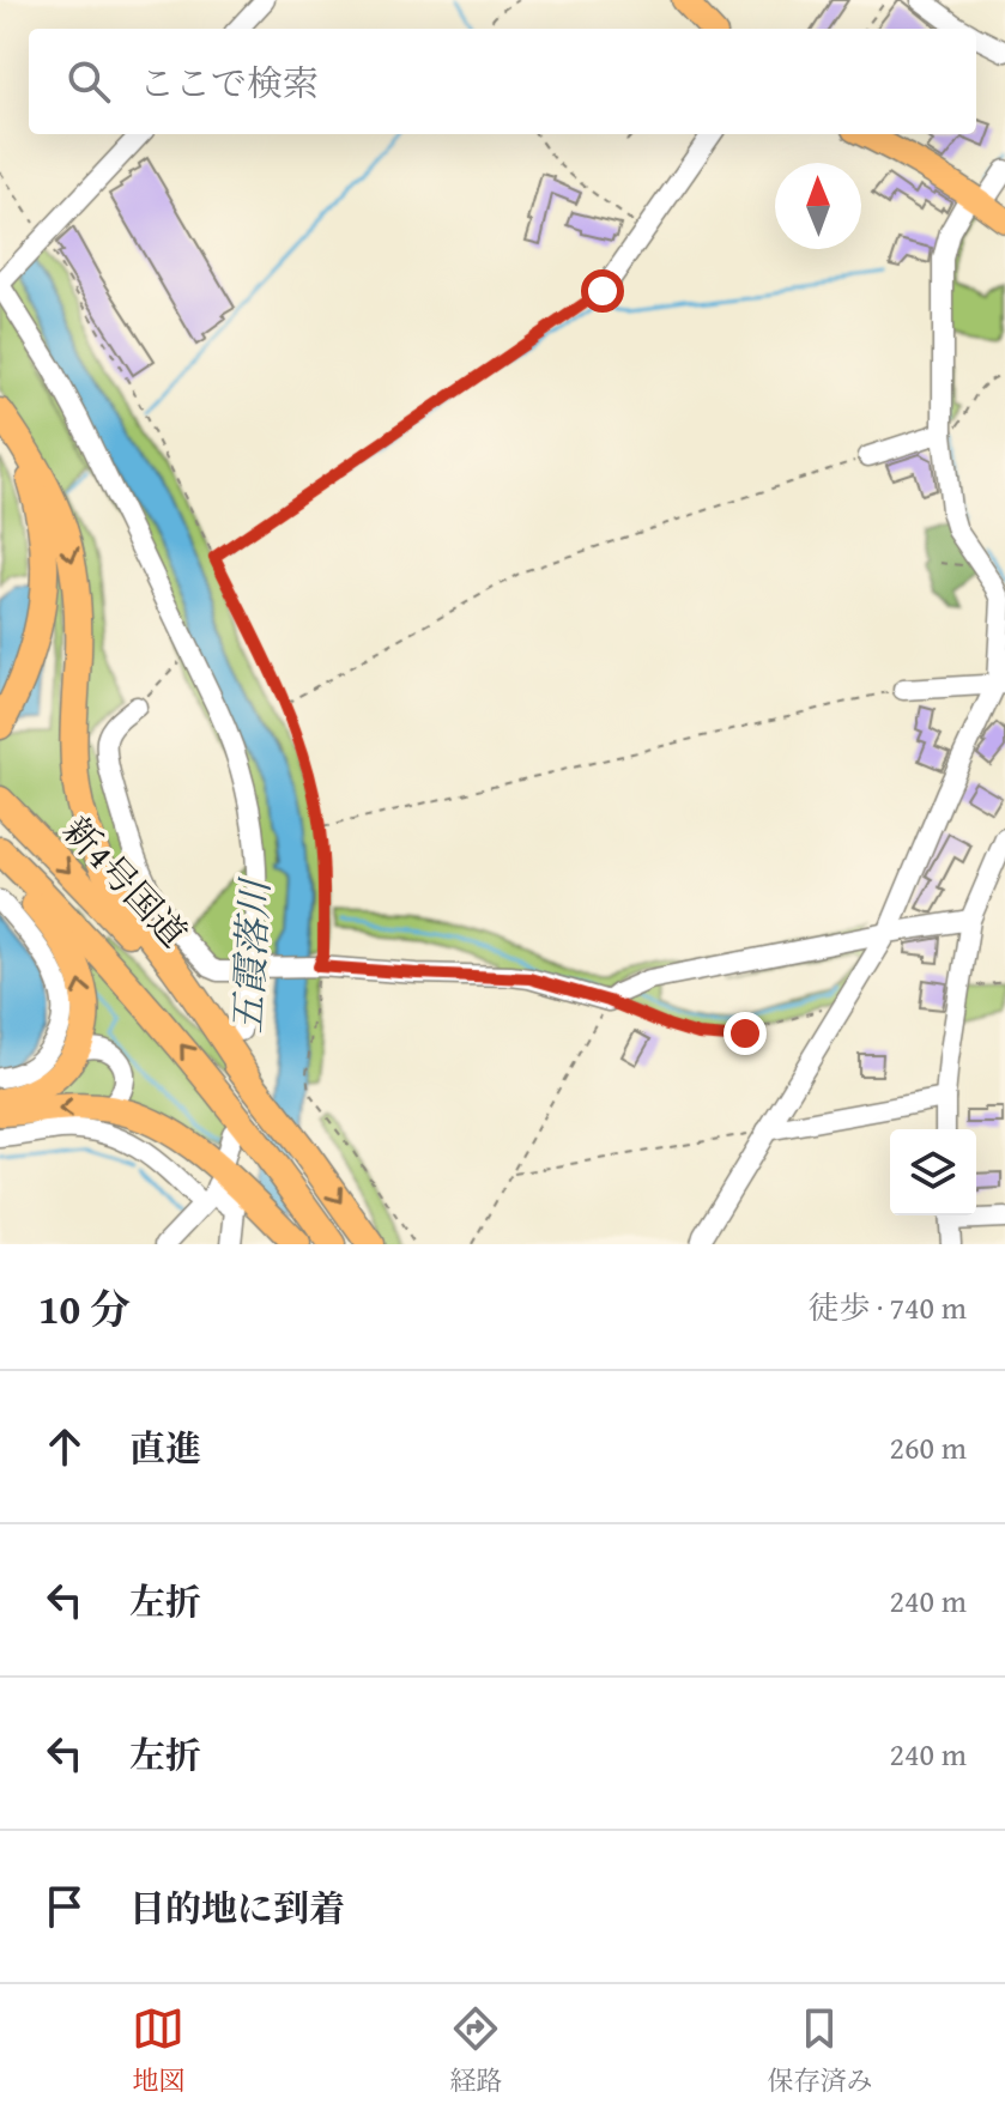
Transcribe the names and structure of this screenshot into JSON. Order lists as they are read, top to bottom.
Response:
{
  "streets": {
    "highway": ["新4号国道"]
  },
  "water": ["五霞落川"],
  "north": "top",
  "page": {
    "search": "ここで検索",
    "heading": ["10 分", "徒歩 · 740 m"],
    "list": [
      ["直進", "260 m"],
      ["左折", "240 m"],
      ["左折", "240 m"],
      "目的地に到着"
    ],
    "nav": ["地図", "経路", "保存済み"]
  }
}
